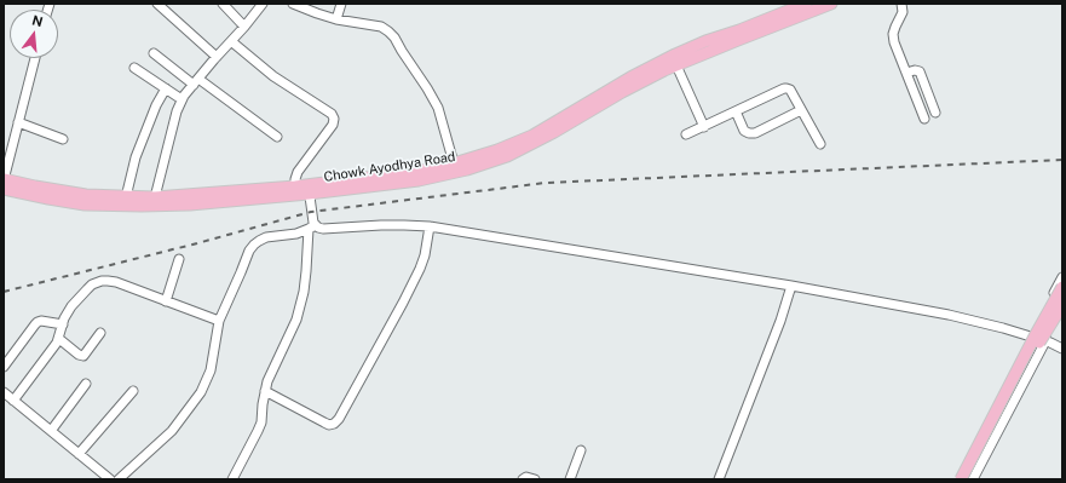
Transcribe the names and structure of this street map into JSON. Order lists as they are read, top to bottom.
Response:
{
  "streets": {
    "main road": ["Chowk Ayodhya Road"]
  },
  "north": "top"
}
